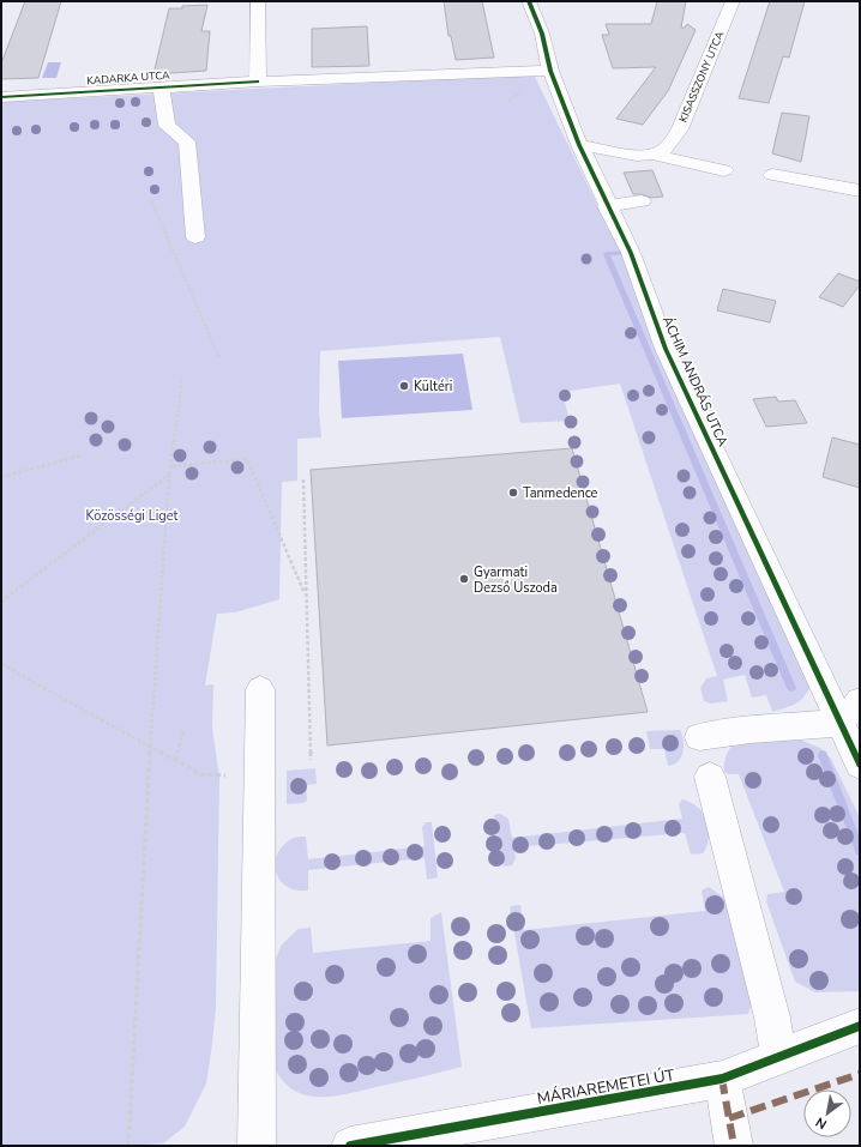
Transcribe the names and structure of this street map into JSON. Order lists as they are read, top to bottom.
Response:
{
  "streets": {
    "street": [
      "KISASSZONY UTCA",
      "KADARKA UTCA",
      "ÁCHIM ANDRÁS UTCA",
      "MÁRIAREMETEI ÚT"
    ]
  },
  "crossings": [
    ["KADARKA UTCA", "ÁCHIM ANDRÁS UTCA"]
  ],
  "parks": ["Közösségi Liget"],
  "places": ["Kültéri", "Tanmedence", "Gyarmati Dezső Uszoda"],
  "north": "bottom left"
}
